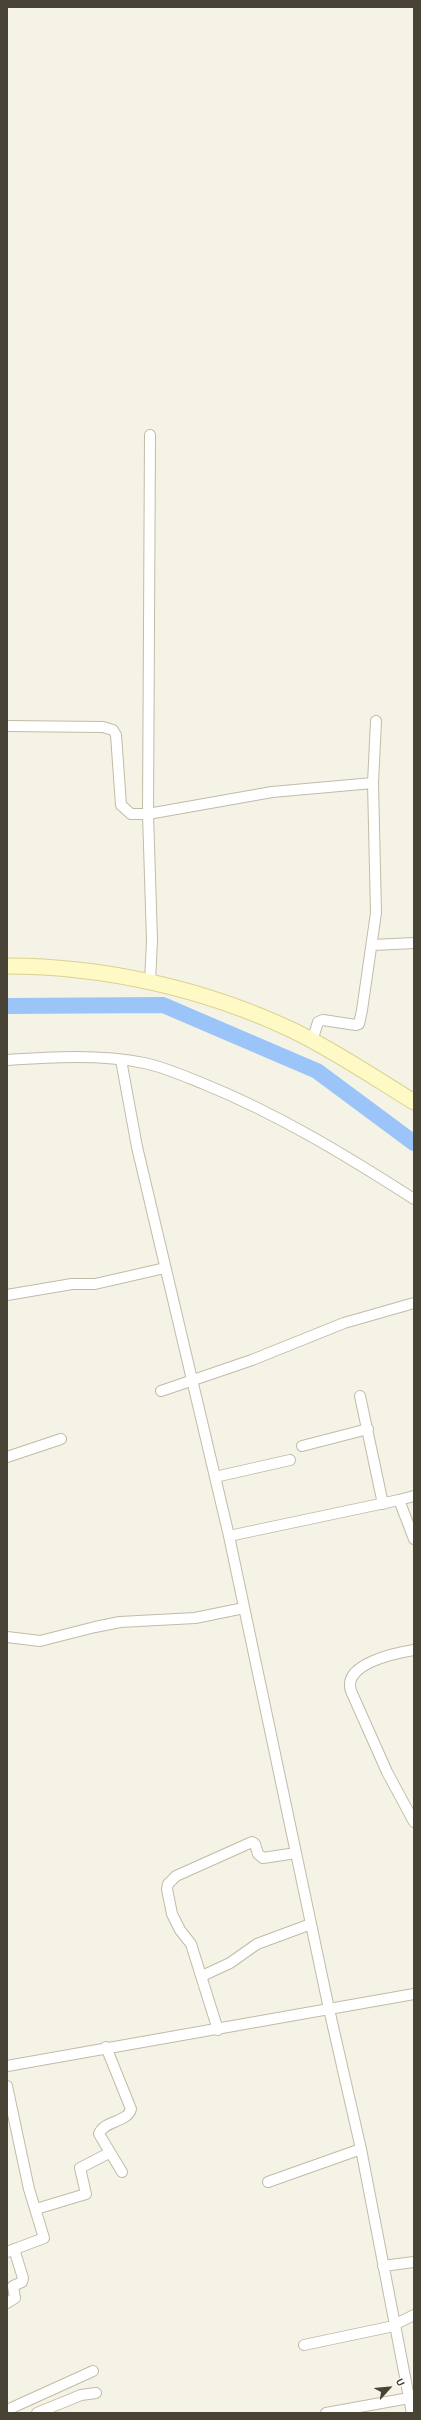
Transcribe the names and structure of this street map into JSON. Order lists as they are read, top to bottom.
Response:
{
  "north": "top right"
}
